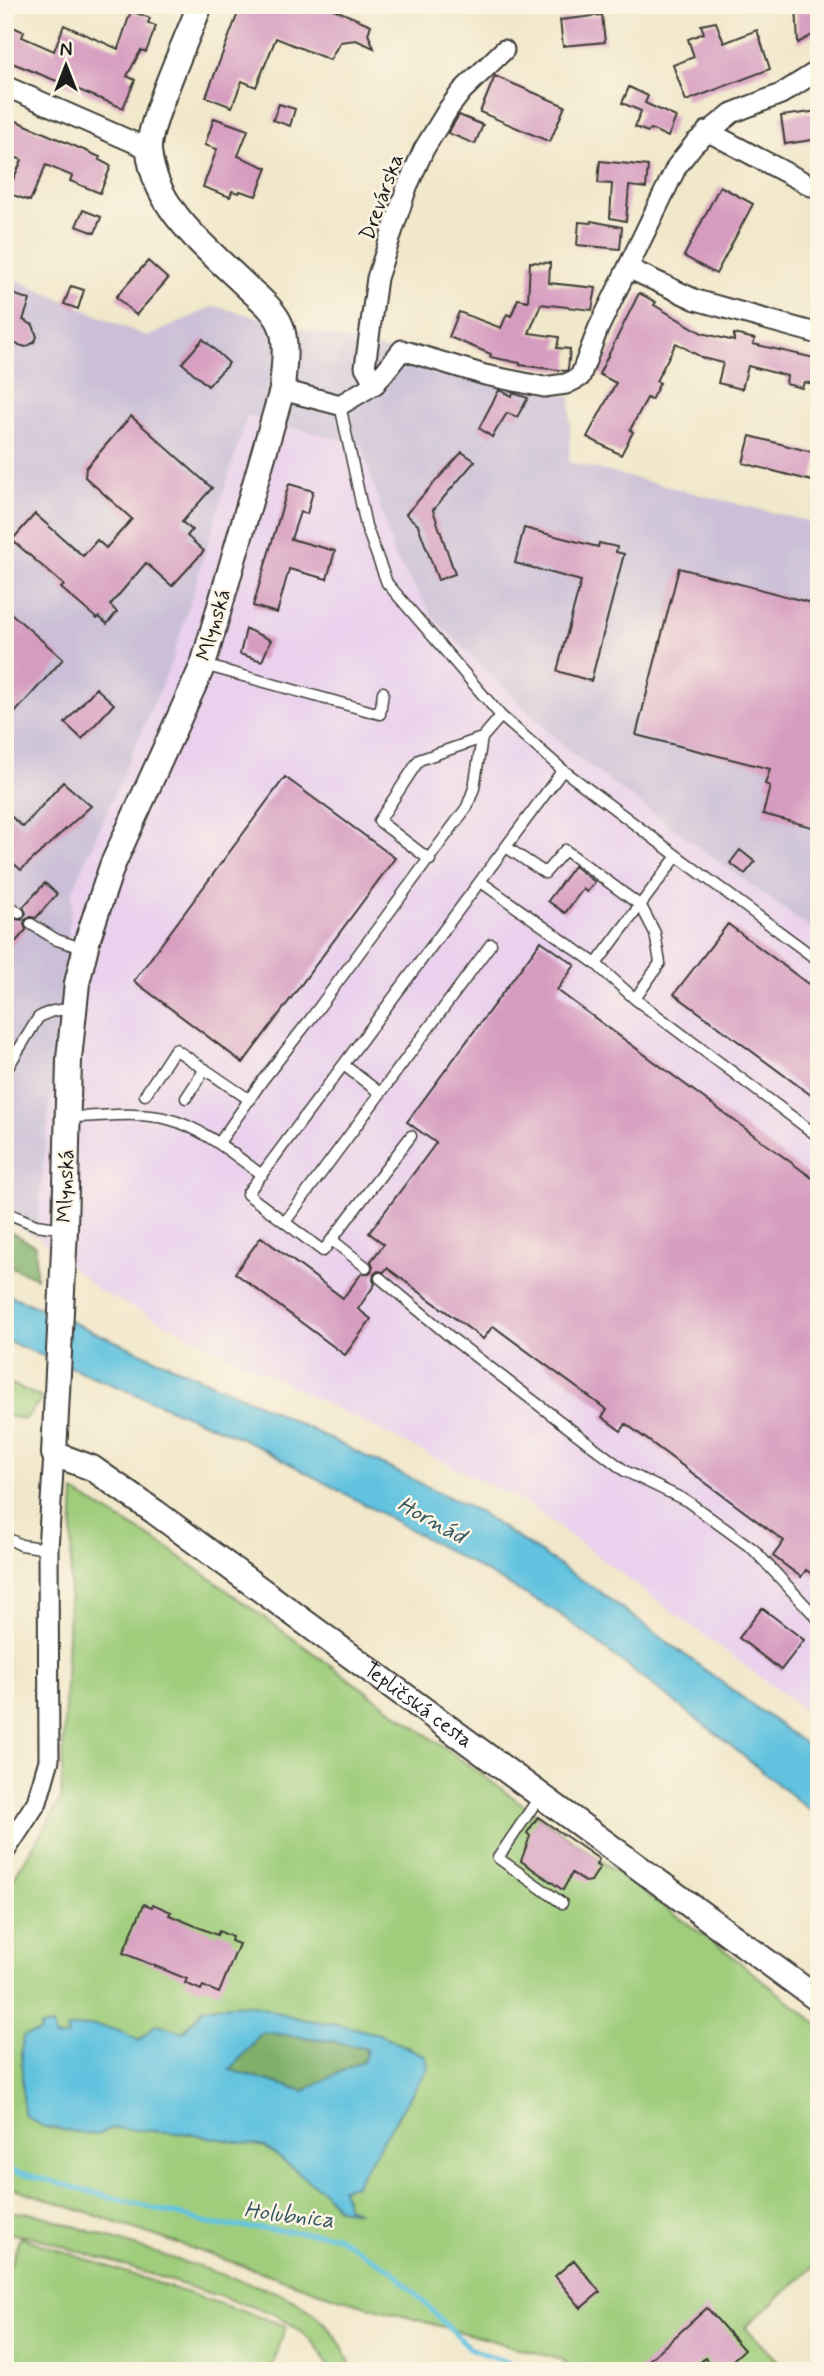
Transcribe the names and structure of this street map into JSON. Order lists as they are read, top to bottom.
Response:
{
  "streets": {
    "street": ["Drevárska", "Mlynská", "Tepličská cesta"]
  },
  "crossings": [
    ["Mlynská", "Tepličská cesta"]
  ],
  "water": ["Hornád", "Holubnica"],
  "north": "top"
}
